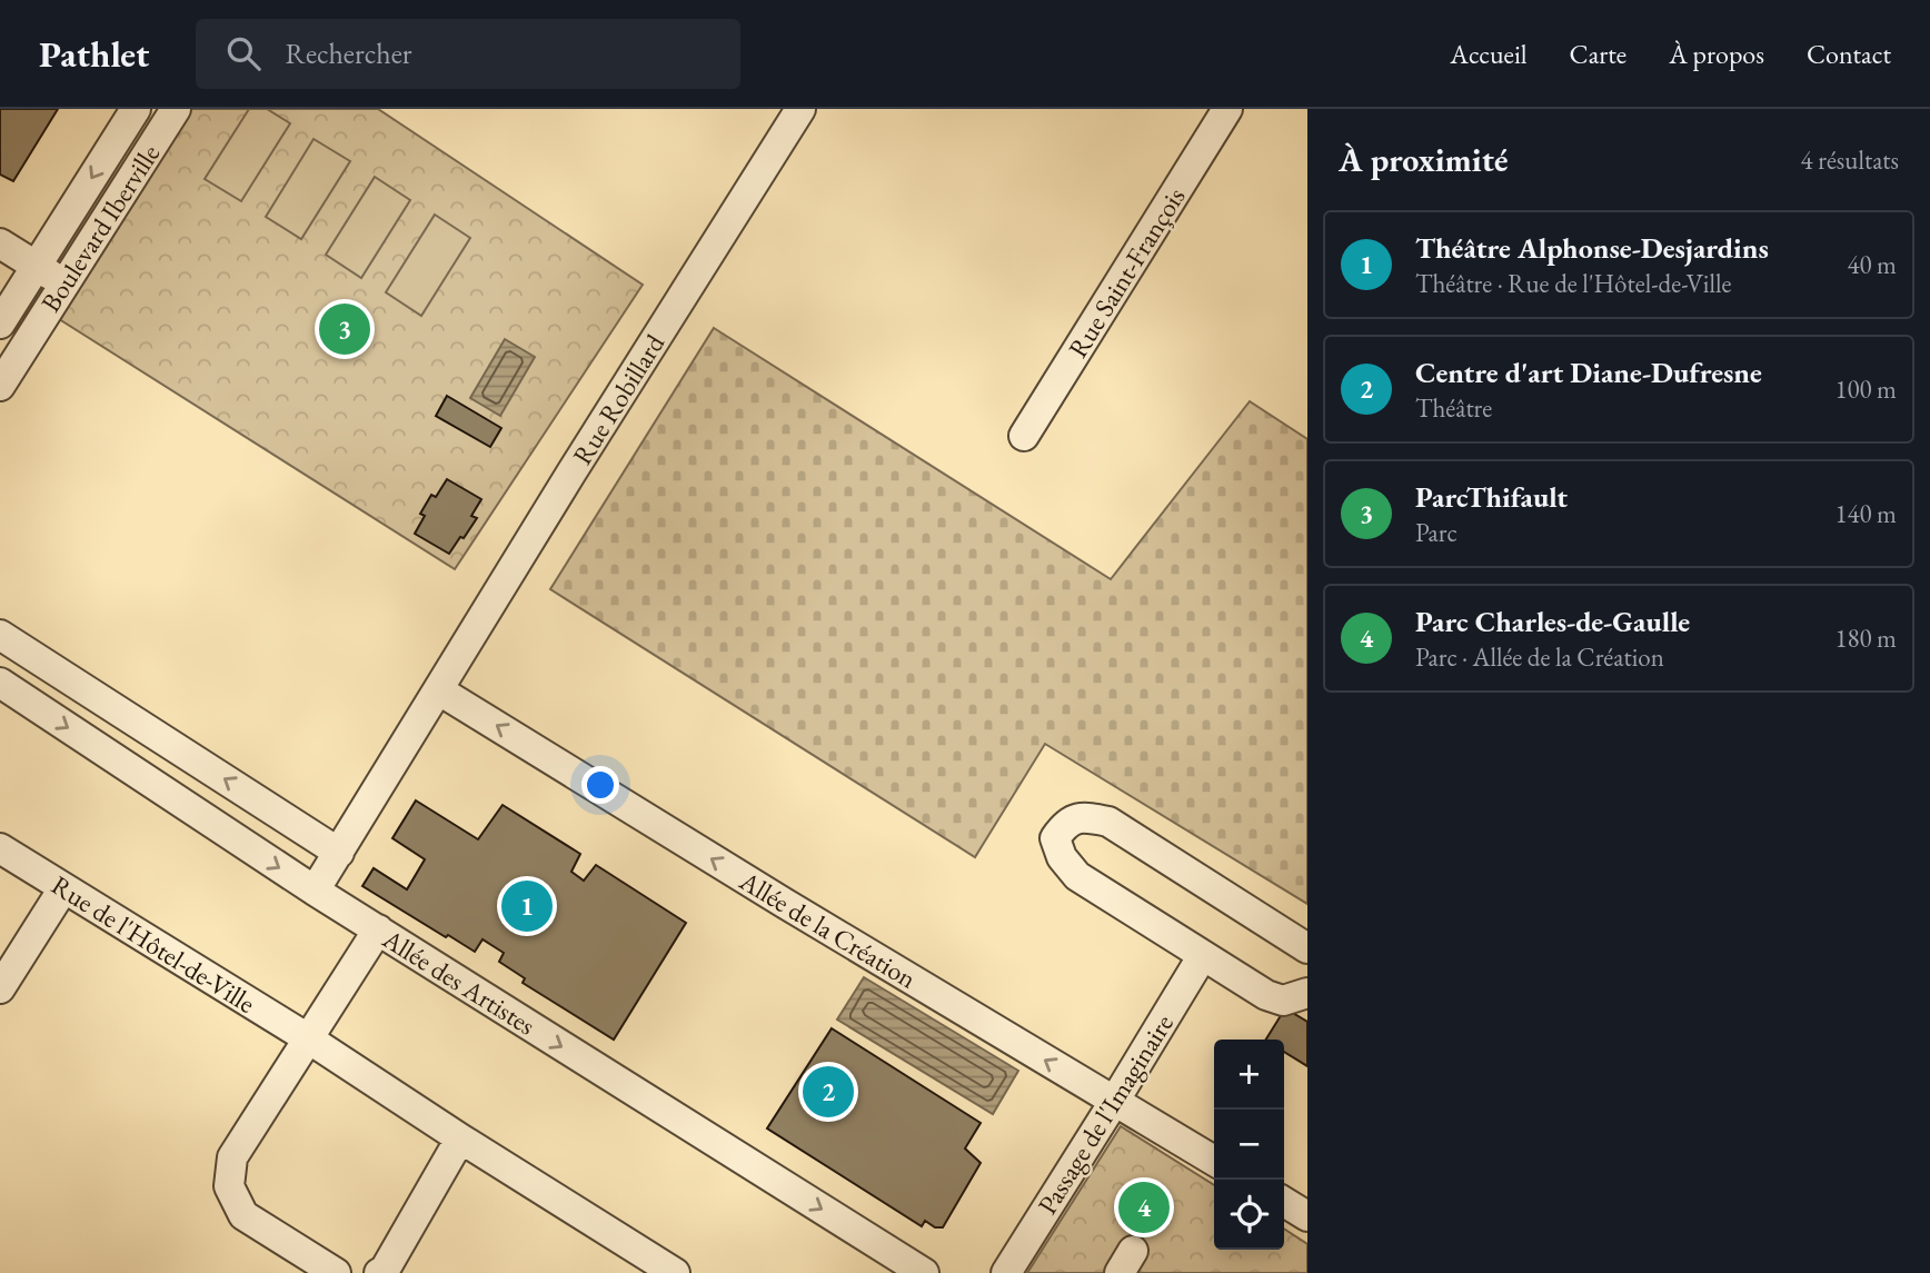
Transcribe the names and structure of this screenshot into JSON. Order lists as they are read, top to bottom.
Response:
{
  "streets": {
    "street": [
      "Boulevard Iberville",
      "Rue Saint-François",
      "Rue Robillard",
      "Allée de la Création",
      "Rue de l'Hôtel-de-Ville",
      "Allée des Artistes",
      "Passage de l'Imaginaire"
    ]
  },
  "crossings": [
    ["Rue Robillard", "Allée de la Création"],
    ["Rue Robillard", "Allée des Artistes"],
    ["Allée de la Création", "Passage de l'Imaginaire"]
  ],
  "one_way": ["Allée de la Création"],
  "page": {
    "header": "Pathlet",
    "search": "Rechercher",
    "nav": [
      "Accueil",
      "Carte",
      "À propos",
      "Contact"
    ],
    "heading": ["À proximité", "4 résultats"],
    "list": [
      {
        "mark": "1",
        "name": "Théâtre Alphonse-Desjardins",
        "note": "Théâtre · Rue de l'Hôtel-de-Ville",
        "value": "40 m"
      },
      {
        "mark": "2",
        "name": "Centre d'art Diane-Dufresne",
        "note": "Théâtre",
        "value": "100 m"
      },
      {
        "mark": "3",
        "name": "ParcThifault",
        "note": "Parc",
        "value": "140 m"
      },
      {
        "mark": "4",
        "name": "Parc Charles-de-Gaulle",
        "note": "Parc · Allée de la Création",
        "value": "180 m"
      }
    ],
    "pins": [
      "3",
      "1",
      "2",
      "4"
    ],
    "map_buttons": ["+", "−"]
  }
}
